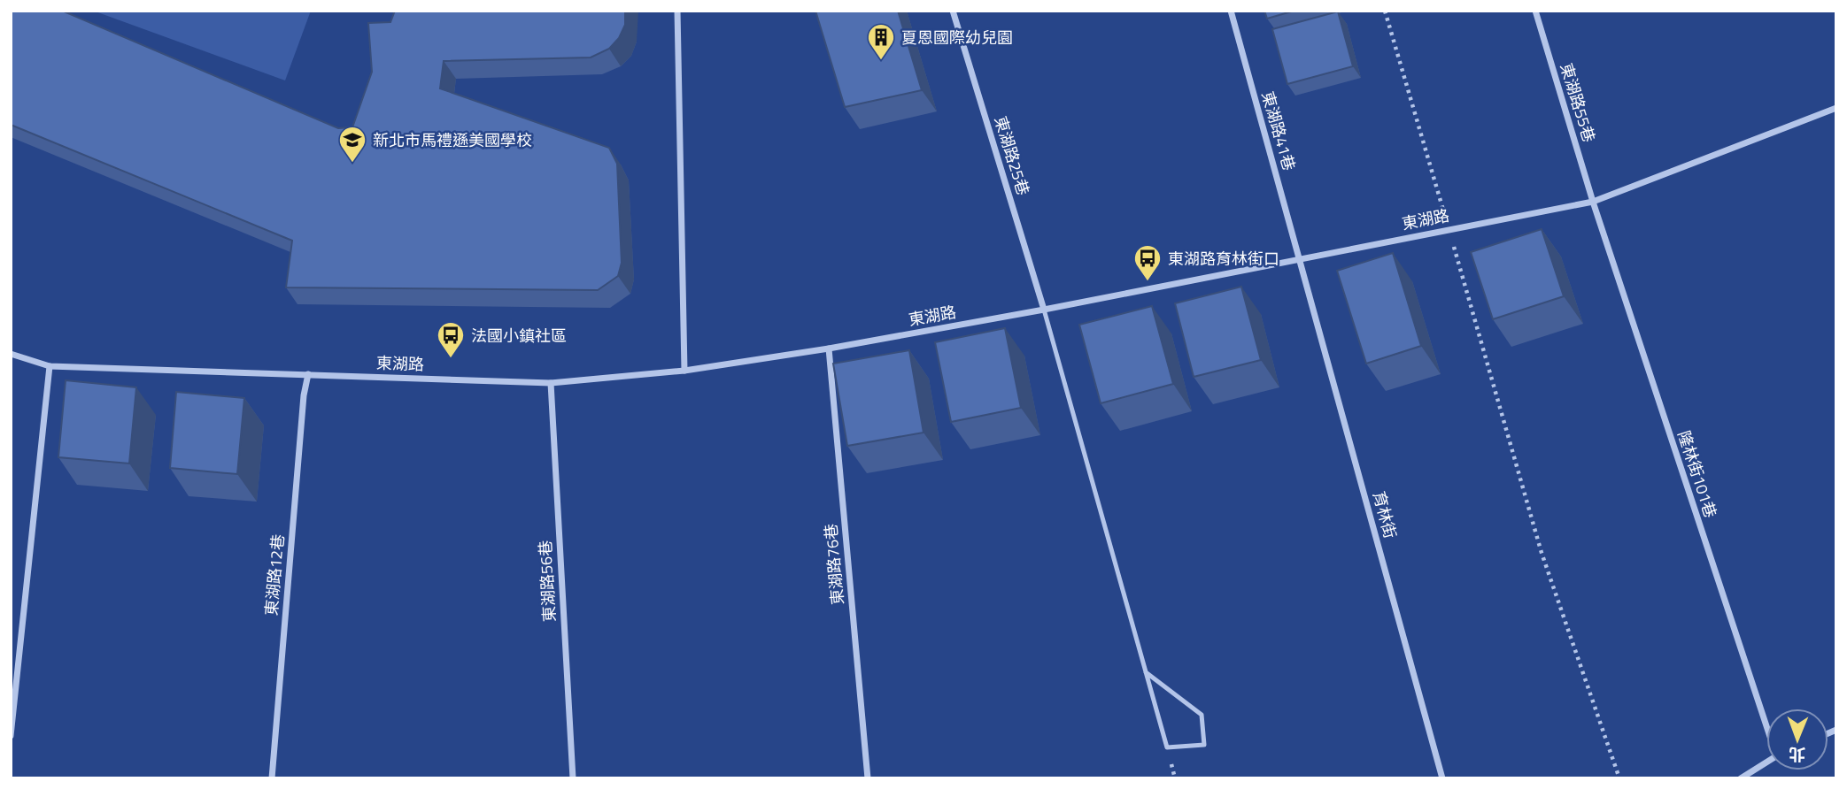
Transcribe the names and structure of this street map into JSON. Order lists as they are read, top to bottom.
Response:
{
  "streets": {
    "street": [
      "東湖路55巷",
      "東湖路41巷",
      "東湖路25巷",
      "東湖路",
      "隆林街101巷",
      "育林街",
      "東湖路76巷",
      "東湖路12巷",
      "東湖路56巷"
    ]
  },
  "crossings": [
    ["東湖路55巷", "東湖路"],
    ["東湖路55巷", "隆林街101巷"],
    ["東湖路41巷", "東湖路"],
    ["東湖路41巷", "育林街"],
    ["東湖路25巷", "東湖路"],
    ["東湖路", "隆林街101巷"],
    ["東湖路", "育林街"],
    ["東湖路", "東湖路76巷"],
    ["東湖路", "東湖路12巷"],
    ["東湖路", "東湖路56巷"]
  ],
  "places": {
    "building": ["夏恩國際幼兒園"],
    "school or university": ["新北市馬禮遜美國學校"],
    "bus stop": ["東湖路育林街口", "法國小鎮社區"]
  },
  "north": "bottom"
}
